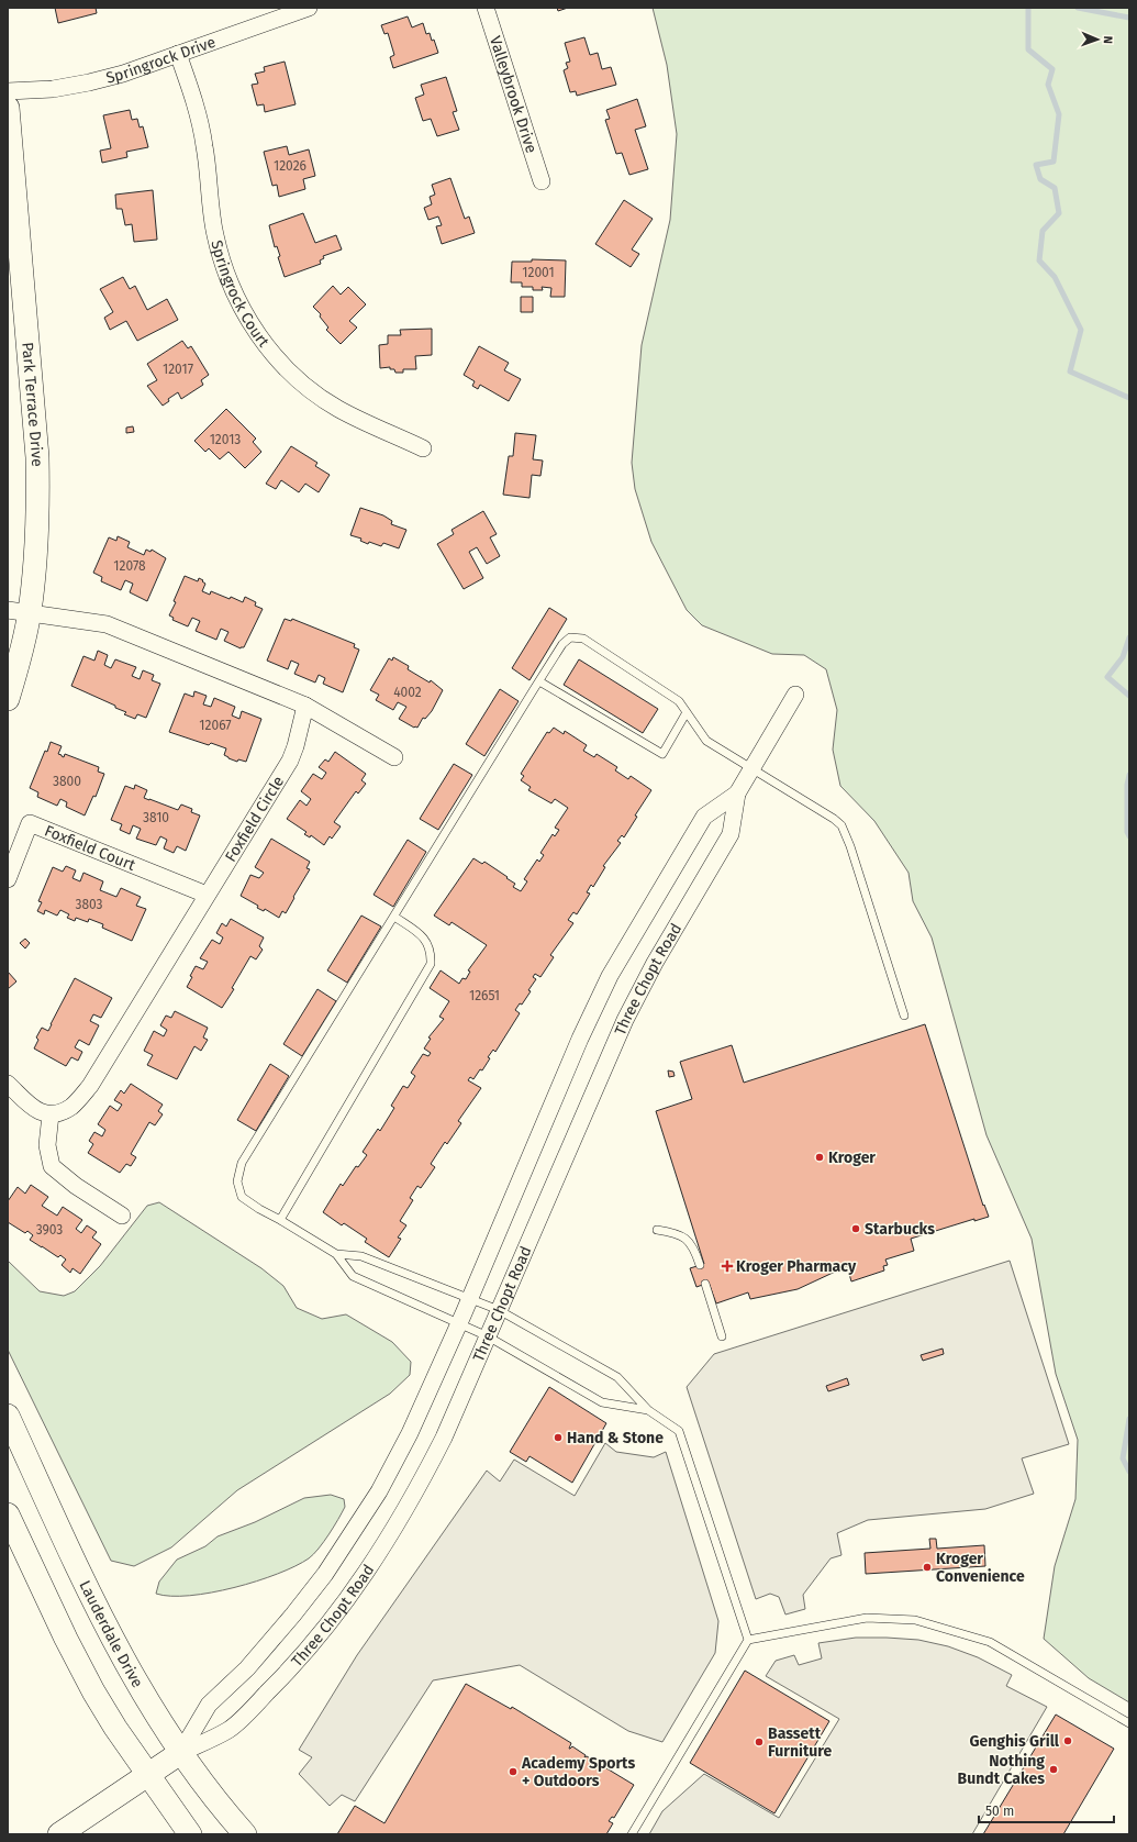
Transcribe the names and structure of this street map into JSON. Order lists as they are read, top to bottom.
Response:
{
  "streets": {
    "main road": ["Park Terrace Drive", "Three Chopt Road", "Lauderdale Drive"],
    "street": [
      "Springrock Drive",
      "Valleybrook Drive",
      "Springrock Court",
      "Foxfield Circle",
      "Foxfield Court"
    ]
  },
  "crossings": [
    ["Springrock Drive", "Springrock Court"],
    ["Foxfield Circle", "Foxfield Court"],
    ["Three Chopt Road", "Lauderdale Drive"]
  ],
  "places": {
    "other": [
      "Kroger",
      "Starbucks",
      "Hand & Stone",
      "Kroger Convenience",
      "Genghis Grill",
      "Bassett Furniture",
      "Nothing Bundt Cakes",
      "Academy Sports + Outdoors"
    ],
    "health": ["Kroger Pharmacy"]
  },
  "house_numbers": [
    "12026",
    "12001",
    "12017",
    "12013",
    "12078",
    "4002",
    "12067",
    "3800",
    "3810",
    "3803",
    "12651",
    "3903"
  ],
  "scale_bar": "50 m",
  "north": "right"
}
